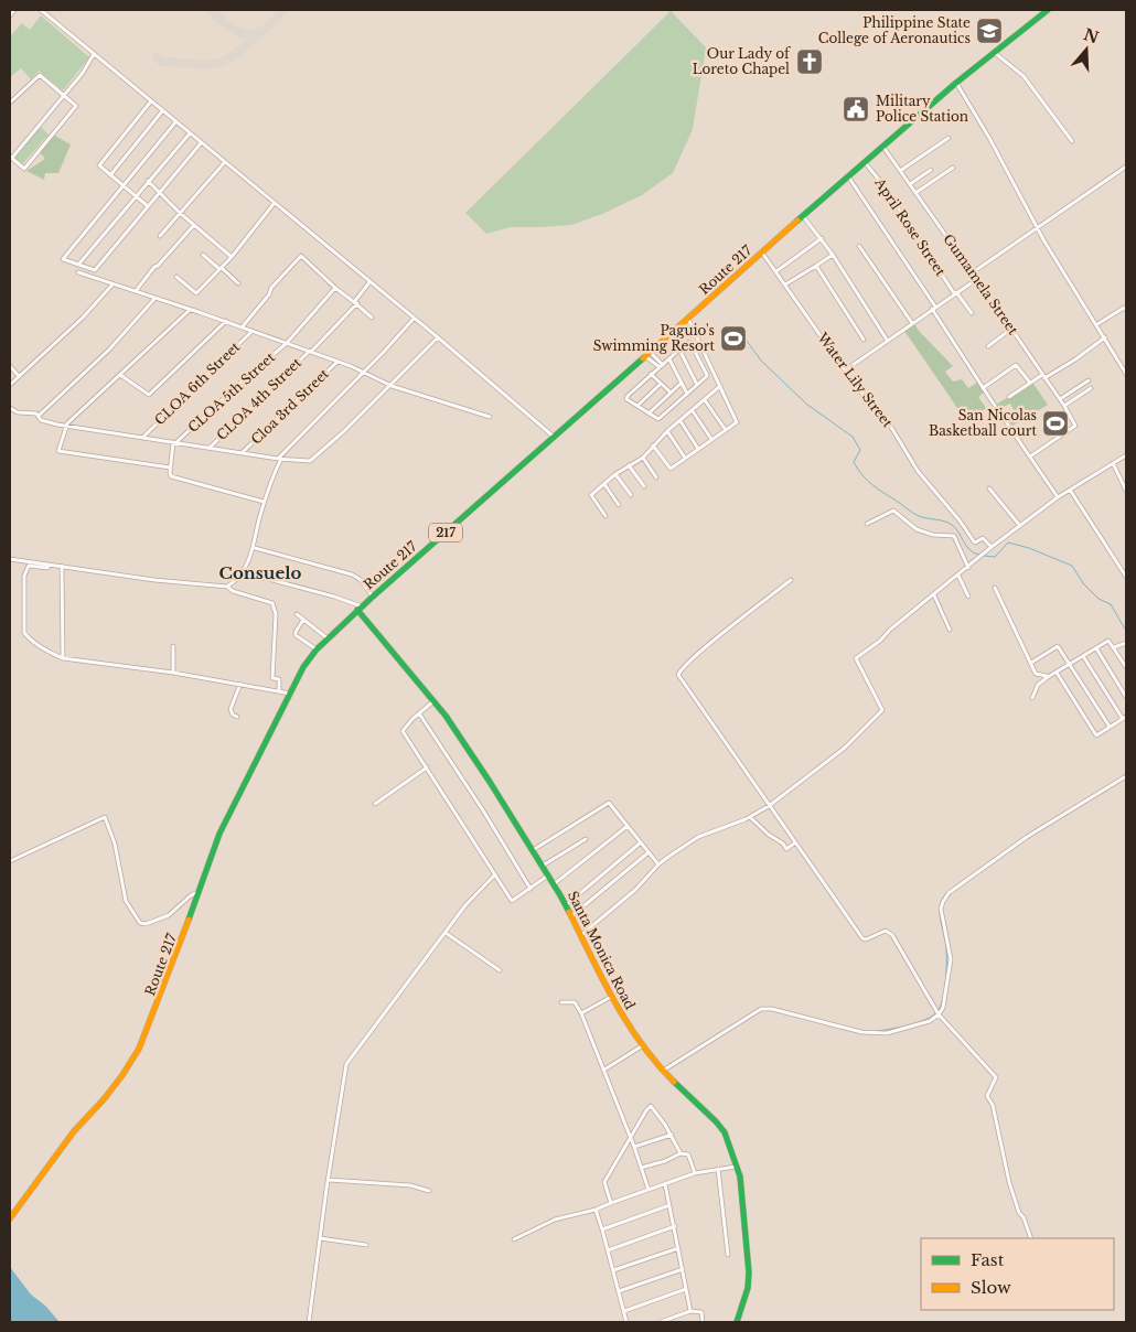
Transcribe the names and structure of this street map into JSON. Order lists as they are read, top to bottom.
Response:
{
  "streets": {
    "main road": ["Route 217", "217", "Santa Monica Road"],
    "street": [
      "April Rose Street",
      "Gumamela Street",
      "Water Lily Street",
      "CLOA 6th Street",
      "CLOA 5th Street",
      "CLOA 4th Street",
      "Cloa 3rd Street"
    ]
  },
  "crossings": [
    ["April Rose Street", "Route 217"],
    ["Route 217", "Gumamela Street"],
    ["Route 217", "Water Lily Street"],
    ["Route 217", "Santa Monica Road"]
  ],
  "districts": ["Consuelo"],
  "places": {
    "school or university": ["Philippine State College of Aeronautics"],
    "church": ["Our Lady of Loreto Chapel"],
    "public building": ["Military Police Station"],
    "sports": ["Paguio's Swimming Resort", "San Nicolas Basketball court"]
  },
  "legend": ["Fast", "Slow"],
  "north": "top"
}
